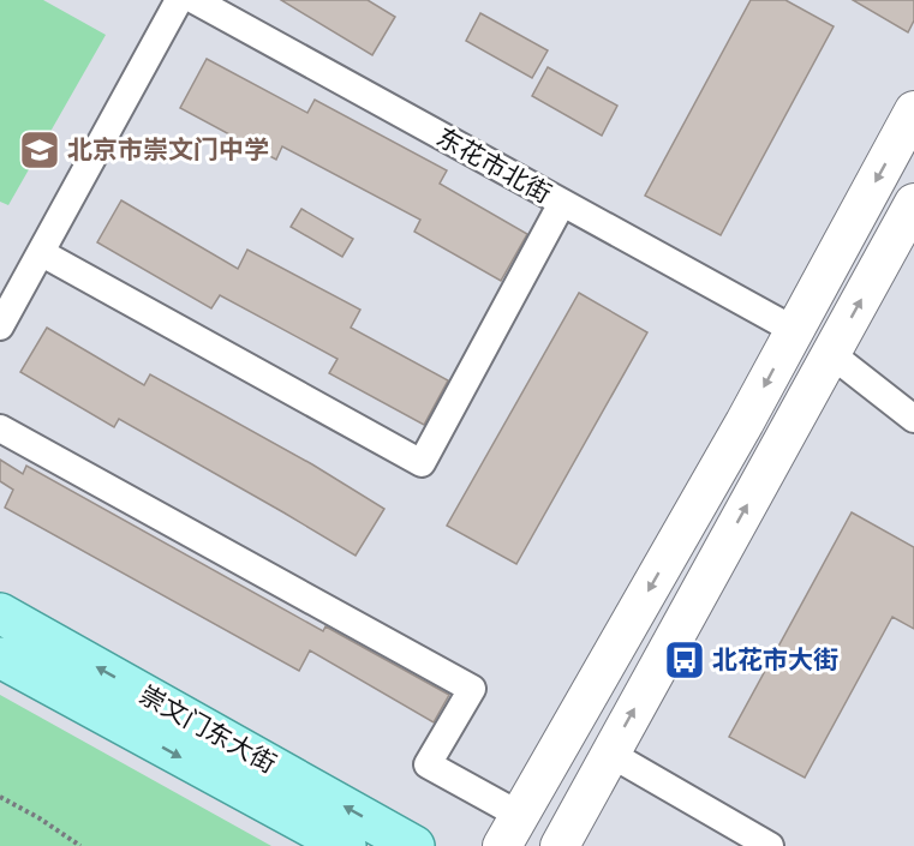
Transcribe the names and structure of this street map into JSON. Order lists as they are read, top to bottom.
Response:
{
  "streets": {
    "main road": ["崇文门东大街"],
    "street": ["东花市北街"]
  },
  "places": {
    "school or university": ["北京市崇文门中学"],
    "bus stop": ["北花市大街"]
  }
}
